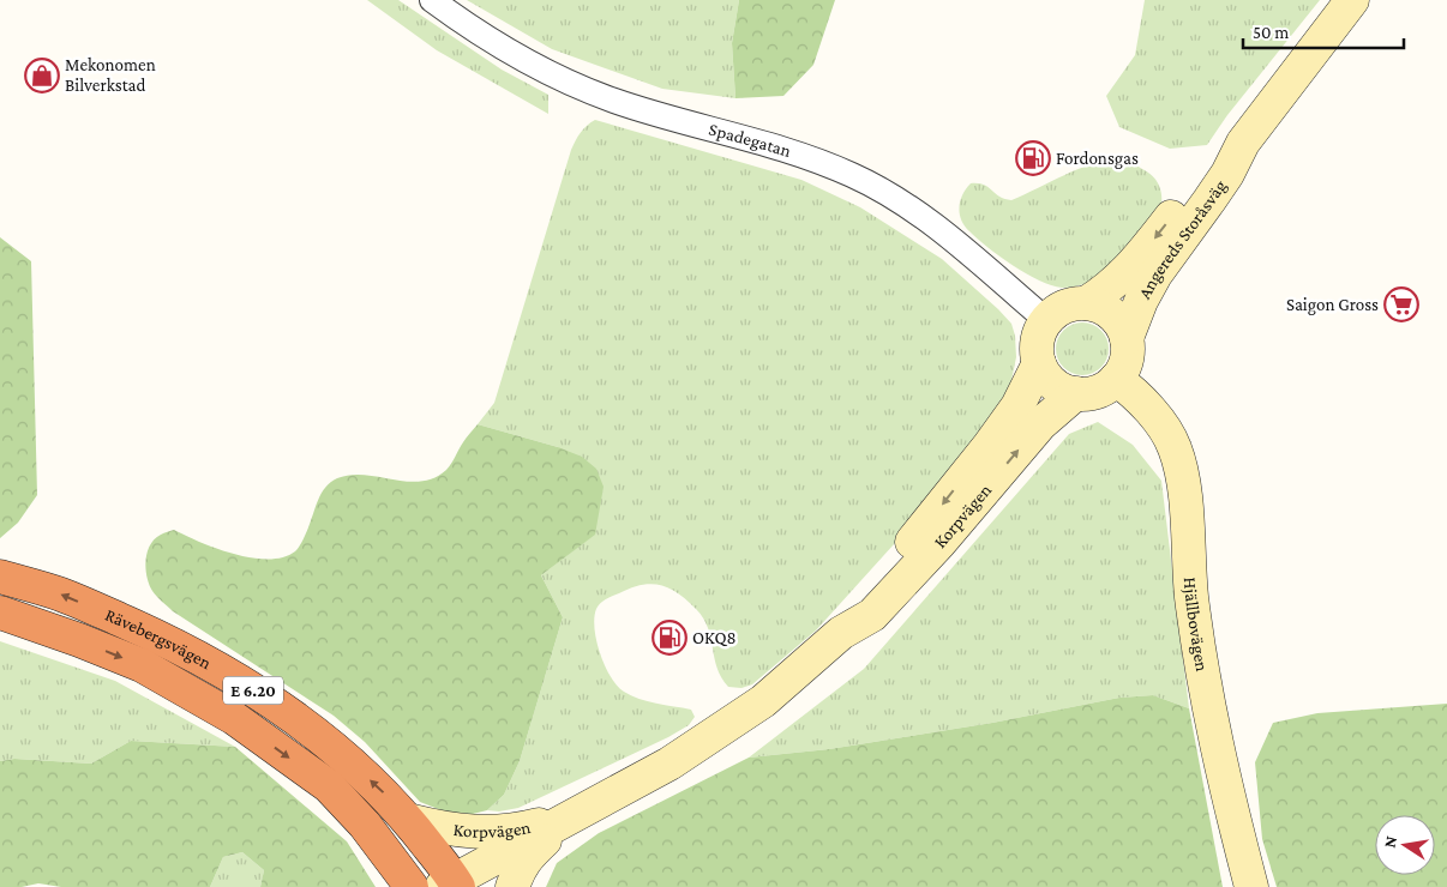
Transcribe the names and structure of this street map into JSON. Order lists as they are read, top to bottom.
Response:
{
  "streets": {
    "highway": ["Rävebergsvägen", "E 6.20"],
    "street": [
      "Spadegatan",
      "Angereds Storåsväg",
      "Korpvägen",
      "Hjällbovägen"
    ]
  },
  "crossings": [
    ["Spadegatan", "Angereds Storåsväg"],
    ["Spadegatan", "Korpvägen"],
    ["Spadegatan", "Hjällbovägen"],
    ["Angereds Storåsväg", "Korpvägen"],
    ["Angereds Storåsväg", "Hjällbovägen"],
    ["Korpvägen", "Hjällbovägen"],
    ["Korpvägen", "Rävebergsvägen"]
  ],
  "places": {
    "shop": ["Mekonomen Bilverkstad"],
    "fuel station": ["Fordonsgas", "OKQ8"],
    "supermarket": ["Saigon Gross"]
  },
  "scale_bar": "50 m",
  "north": "left"
}
